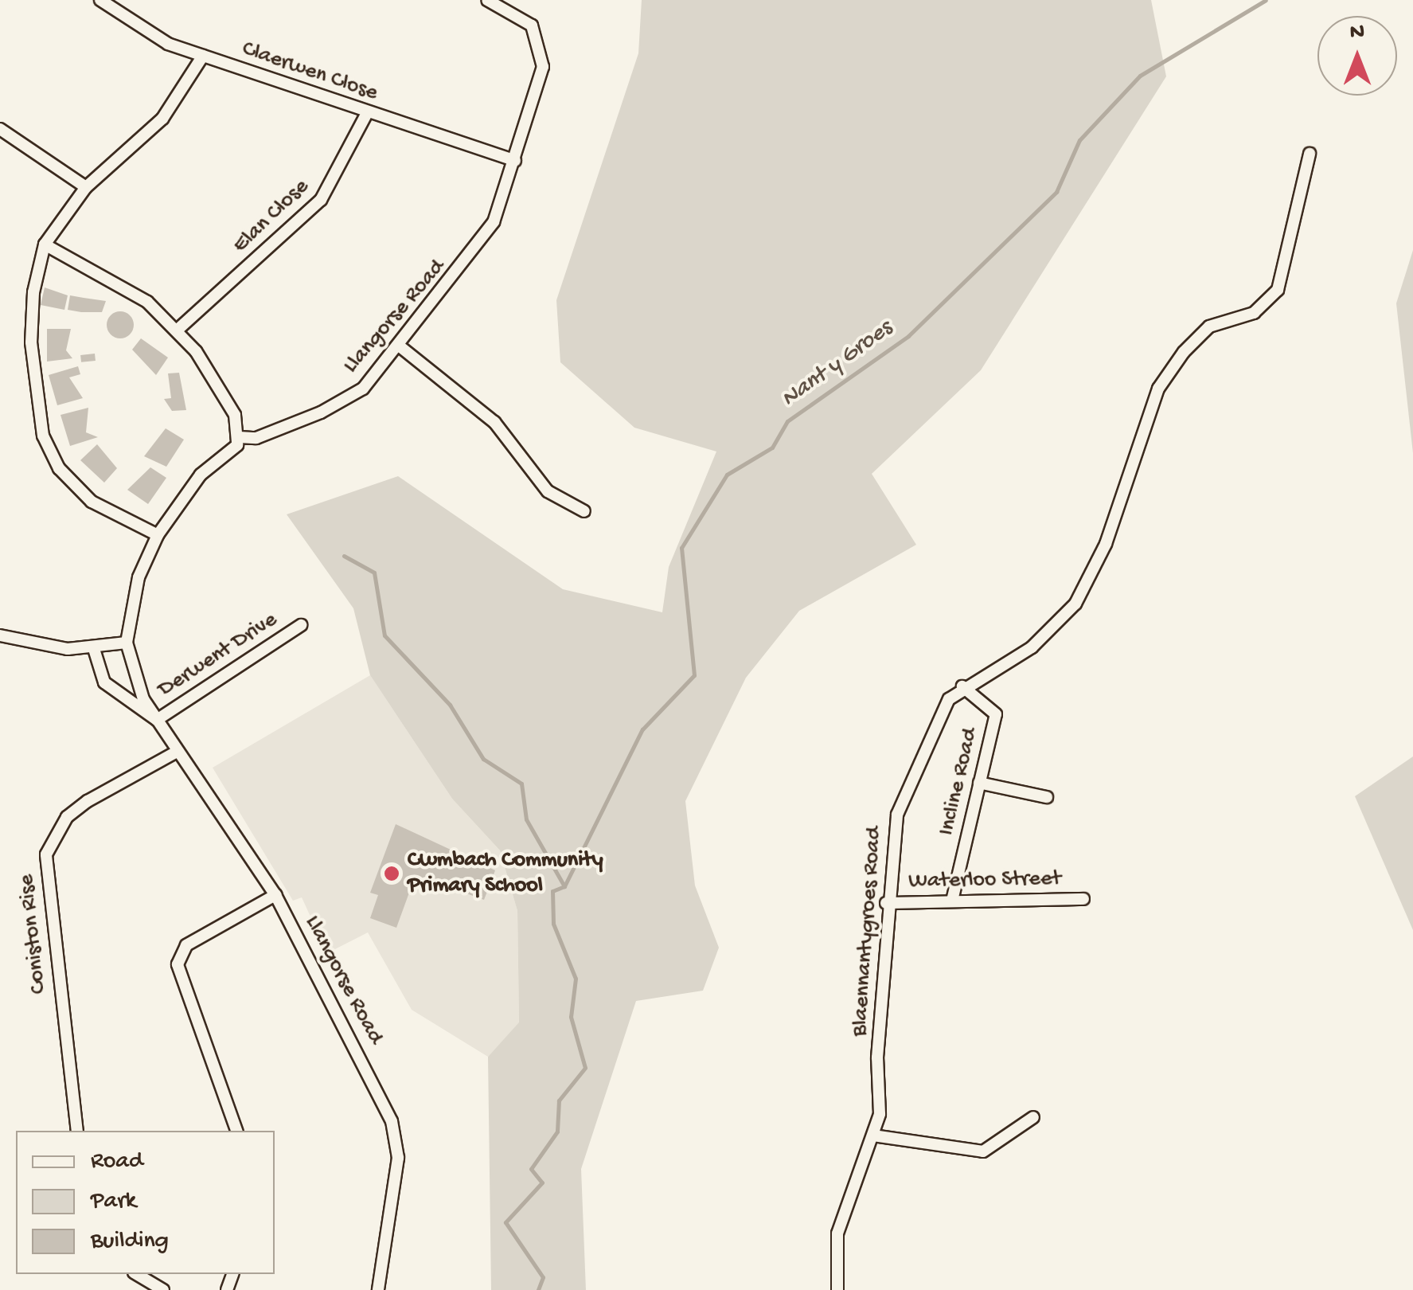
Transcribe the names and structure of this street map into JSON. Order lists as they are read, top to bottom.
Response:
{
  "streets": {
    "street": [
      "Claerwen Close",
      "Elan Close",
      "Llangorse Road",
      "Derwent Drive",
      "Incline Road",
      "Waterloo Street",
      "Blaennantygroes Road",
      "Coniston Rise"
    ]
  },
  "crossings": [
    ["Claerwen Close", "Elan Close"],
    ["Claerwen Close", "Llangorse Road"],
    ["Llangorse Road", "Derwent Drive"],
    ["Llangorse Road", "Coniston Rise"],
    ["Incline Road", "Waterloo Street"],
    ["Incline Road", "Blaennantygroes Road"],
    ["Waterloo Street", "Blaennantygroes Road"]
  ],
  "water": ["Nant y Groes"],
  "places": ["Cwmbach Community Primary School"],
  "legend": ["Road", "Park", "Building"],
  "north": "top"
}
